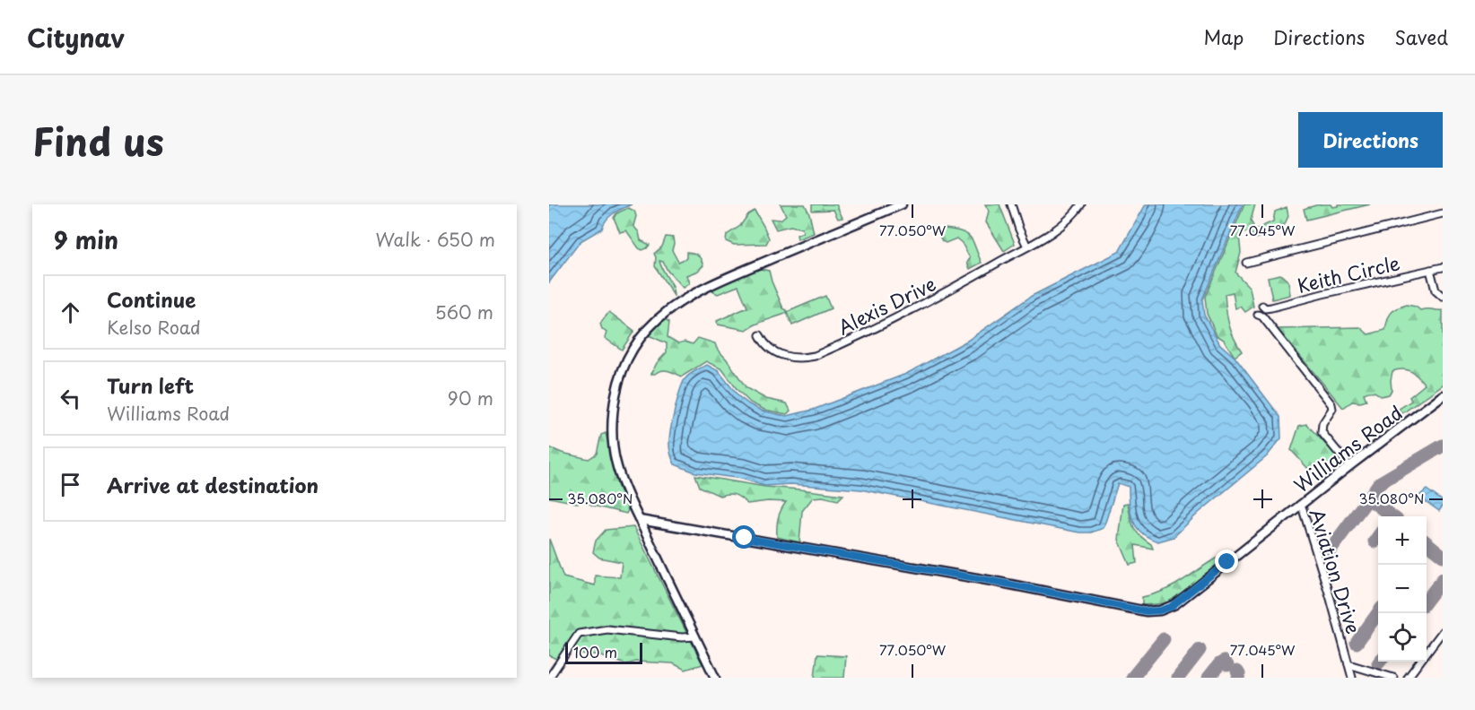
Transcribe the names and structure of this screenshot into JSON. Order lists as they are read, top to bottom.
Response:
{
  "streets": {
    "street": [
      "Keith Circle",
      "Alexis Drive",
      "Williams Road",
      "Aviation Drive"
    ]
  },
  "crossings": [
    ["Williams Road", "Aviation Drive"]
  ],
  "scale_bar": "100 m",
  "page": {
    "header": "Citynav",
    "nav": ["Map", "Directions", "Saved"],
    "title": "Find us",
    "buttons": "Directions",
    "heading": ["9 min", "Walk · 650 m"],
    "list": [
      ["Continue", "Kelso Road", "560 m"],
      ["Turn left", "Williams Road", "90 m"],
      "Arrive at destination"
    ],
    "map_buttons": ["+", "−"],
    "scale": "100 m"
  },
  "coordinates": ["77.050°W", "77.045°W", "35.080°N"]
}
